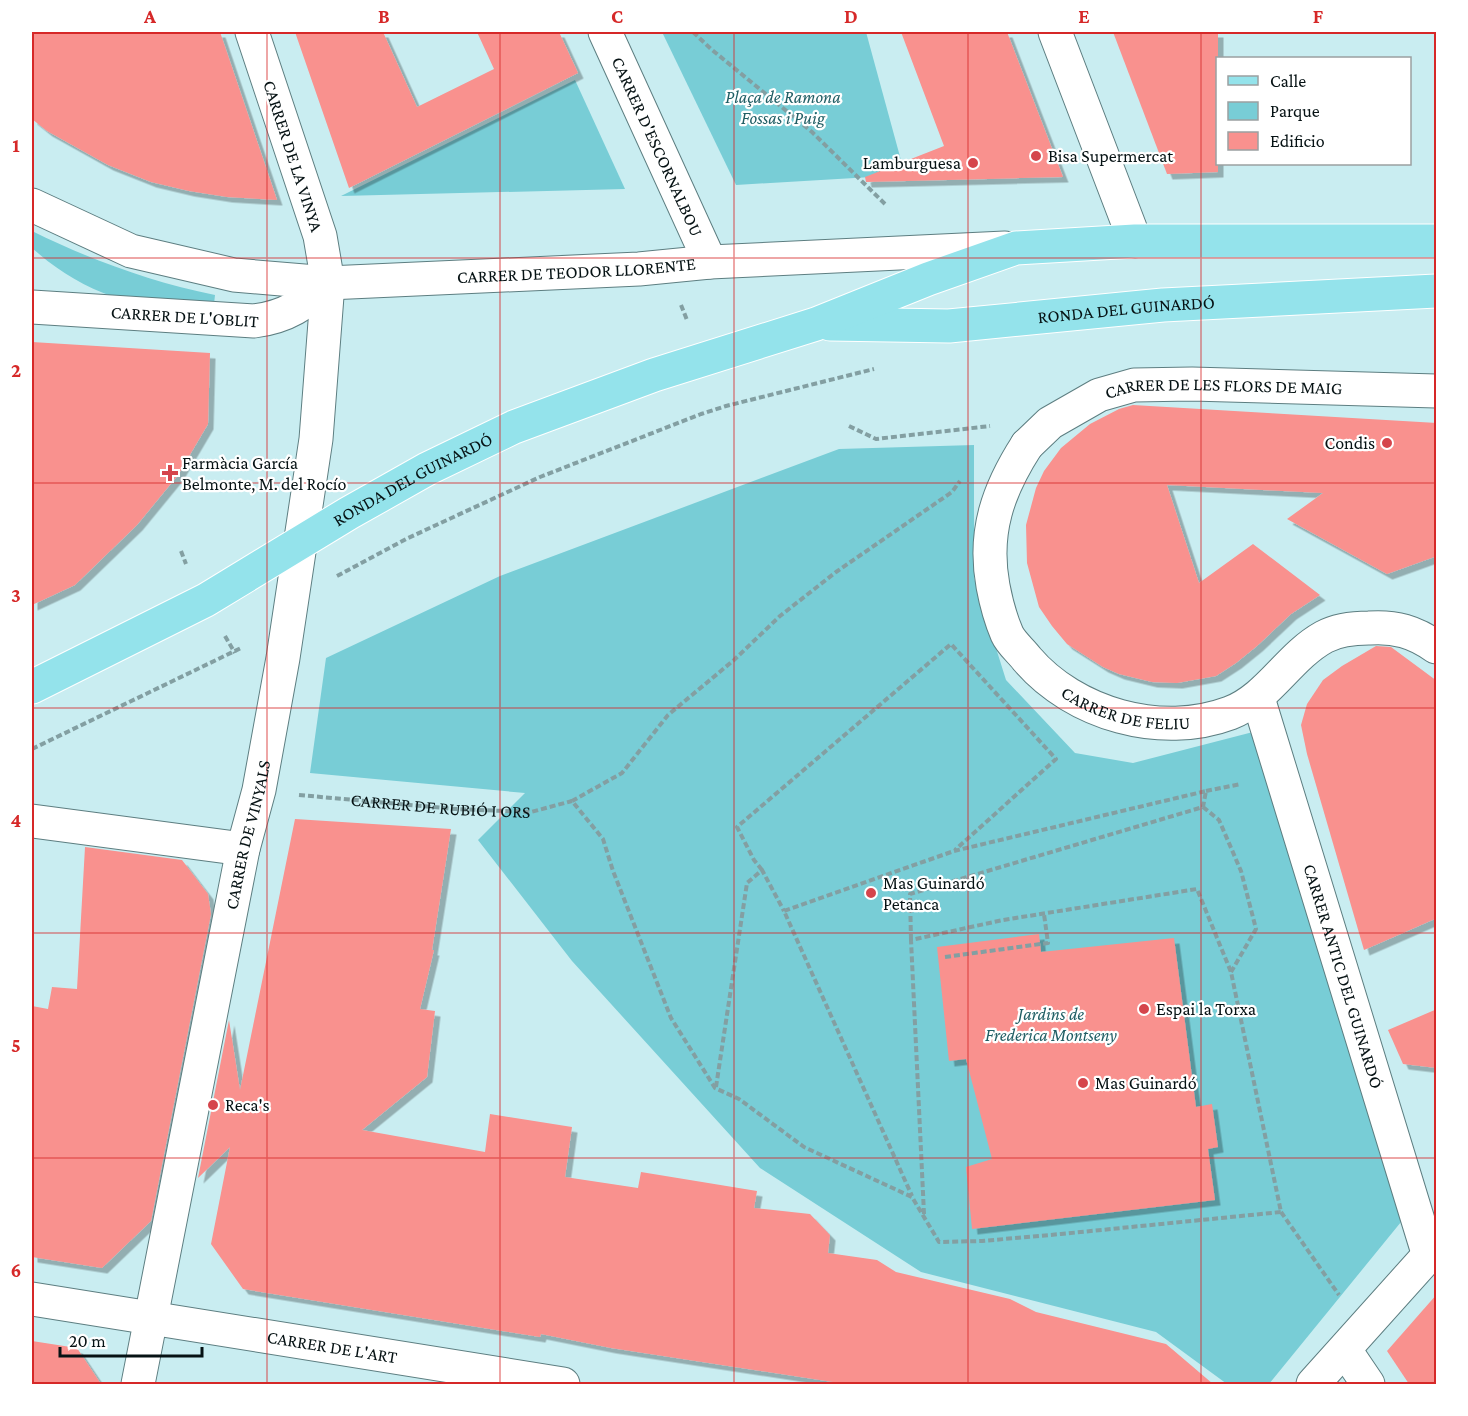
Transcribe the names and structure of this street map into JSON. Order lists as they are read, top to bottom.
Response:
{
  "streets": {
    "main road": ["CARRER DE TEODOR LLORENTE", "RONDA DEL GUINARDÓ"],
    "street": [
      "CARRER D'ESCORNALBOU",
      "CARRER DE LA VINYA",
      "CARRER DE L'OBLIT",
      "CARRER DE LES FLORS DE MAIG",
      "CARRER DE FELIU",
      "CARRER DE VINYALS",
      "CARRER ANTIC DEL GUINARDÓ",
      "CARRER DE L'ART"
    ],
    "path": ["CARRER DE RUBIÓ I ORS"]
  },
  "crossings": [
    ["CARRER D'ESCORNALBOU", "CARRER DE TEODOR LLORENTE"],
    ["CARRER DE LA VINYA", "CARRER DE TEODOR LLORENTE"],
    ["CARRER DE LA VINYA", "CARRER DE L'OBLIT"],
    ["CARRER DE LA VINYA", "CARRER DE VINYALS"],
    ["CARRER DE TEODOR LLORENTE", "RONDA DEL GUINARDÓ"],
    ["CARRER DE TEODOR LLORENTE", "CARRER DE L'OBLIT"],
    ["CARRER DE TEODOR LLORENTE", "CARRER DE VINYALS"],
    ["RONDA DEL GUINARDÓ", "CARRER DE VINYALS"],
    ["CARRER DE L'OBLIT", "CARRER DE VINYALS"],
    ["CARRER DE LES FLORS DE MAIG", "CARRER DE FELIU"],
    ["CARRER DE FELIU", "CARRER ANTIC DEL GUINARDÓ"],
    ["CARRER DE VINYALS", "CARRER DE L'ART"]
  ],
  "parks": ["Plaça de Ramona Fossas i Puig", "Jardins de Frederica Montseny"],
  "places": {
    "other": [
      "Bisa Supermercat",
      "Lamburguesa",
      "Condis",
      "Mas Guinardó Petanca",
      "Espai la Torxa",
      "Mas Guinardó",
      "Reca's"
    ],
    "health": ["Farmàcia García Belmonte, M. del Rocío"]
  },
  "legend": ["Calle", "Parque", "Edificio"],
  "scale_bar": "20 m",
  "grid": {
    "columns": [
      "A",
      "B",
      "C",
      "D",
      "E",
      "F"
    ],
    "rows": [
      "1",
      "2",
      "3",
      "4",
      "5",
      "6"
    ]
  }
}
